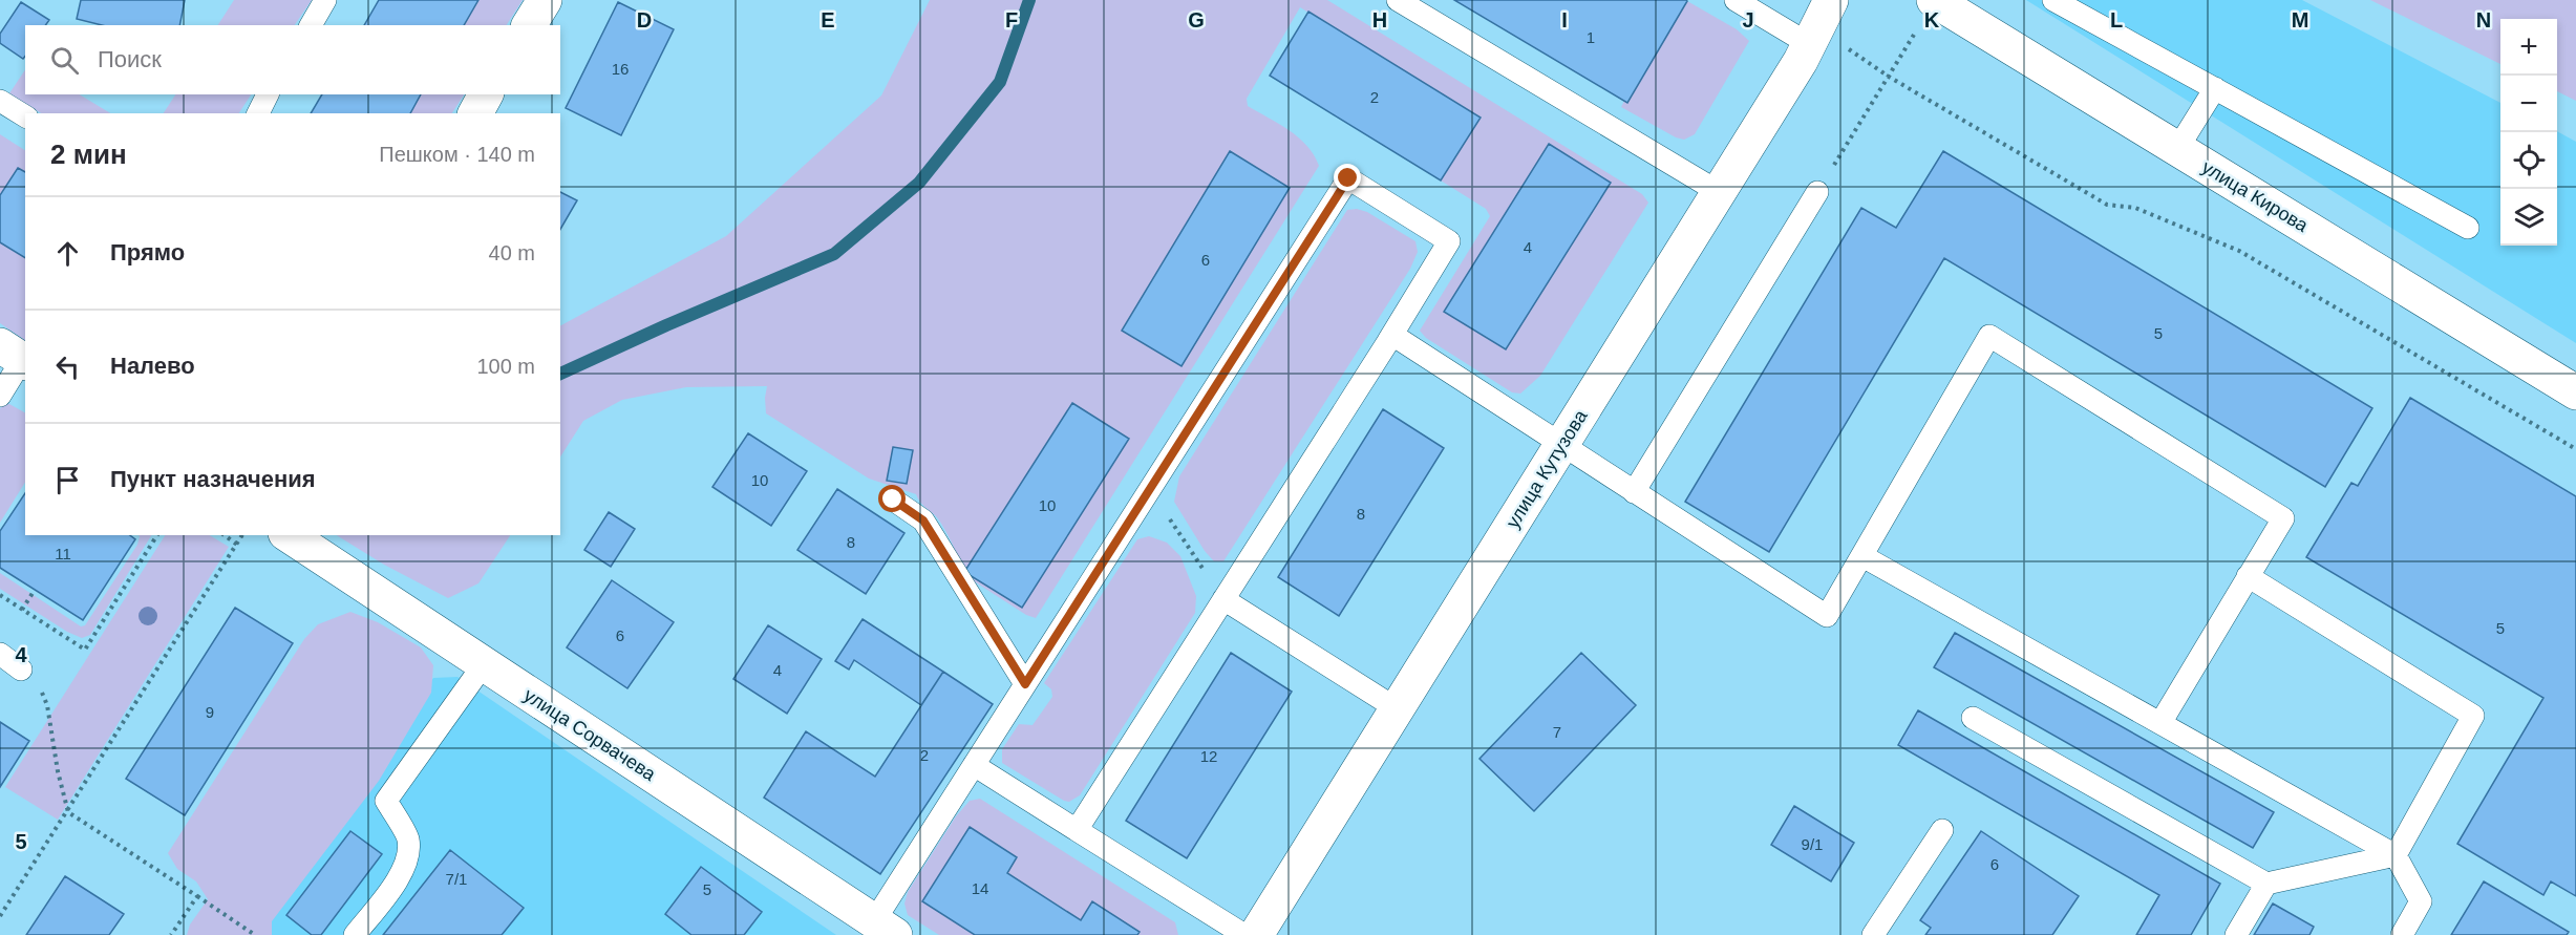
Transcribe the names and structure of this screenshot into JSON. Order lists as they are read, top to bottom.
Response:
{
  "streets": {
    "street": ["улица Кирова", "улица Кутузова", "улица Сорвачева"]
  },
  "house_numbers": [
    "1",
    "16",
    "2",
    "4",
    "6",
    "5",
    "10",
    "10",
    "8",
    "8",
    "11",
    "5",
    "6",
    "4",
    "9",
    "7",
    "2",
    "12",
    "9/1",
    "6",
    "7/1",
    "14",
    "5"
  ],
  "page": {
    "map_buttons": ["+", "−"],
    "search": "Поиск",
    "heading": ["2 мин", "Пешком · 140 m"],
    "list": [
      ["Прямо", "40 m"],
      ["Налево", "100 m"],
      "Пункт назначения"
    ]
  },
  "grid": {
    "columns": [
      "D",
      "E",
      "F",
      "G",
      "H",
      "I",
      "J",
      "K",
      "L",
      "M",
      "N"
    ],
    "rows": ["4", "5"]
  }
}
